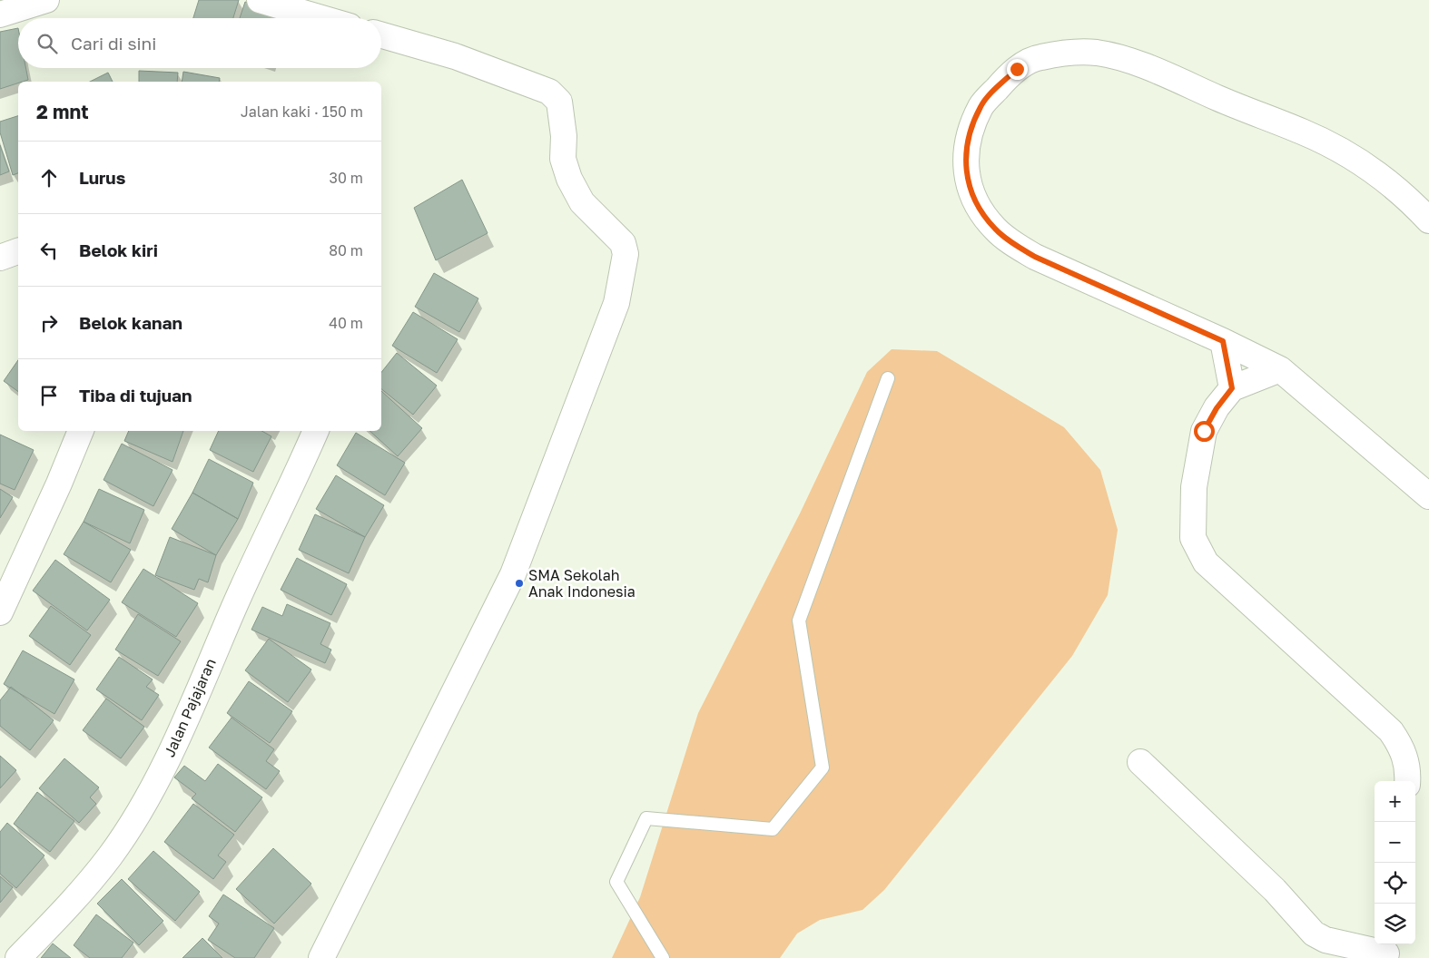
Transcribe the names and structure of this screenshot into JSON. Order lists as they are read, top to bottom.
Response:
{
  "streets": {
    "street": ["Jalan Pajajaran"]
  },
  "places": ["SMA Sekolah Anak Indonesia"],
  "page": {
    "search": "Cari di sini",
    "heading": ["2 mnt", "Jalan kaki · 150 m"],
    "list": [
      ["Lurus", "30 m"],
      ["Belok kiri", "80 m"],
      ["Belok kanan", "40 m"],
      "Tiba di tujuan"
    ],
    "map_buttons": ["+", "−"]
  }
}
